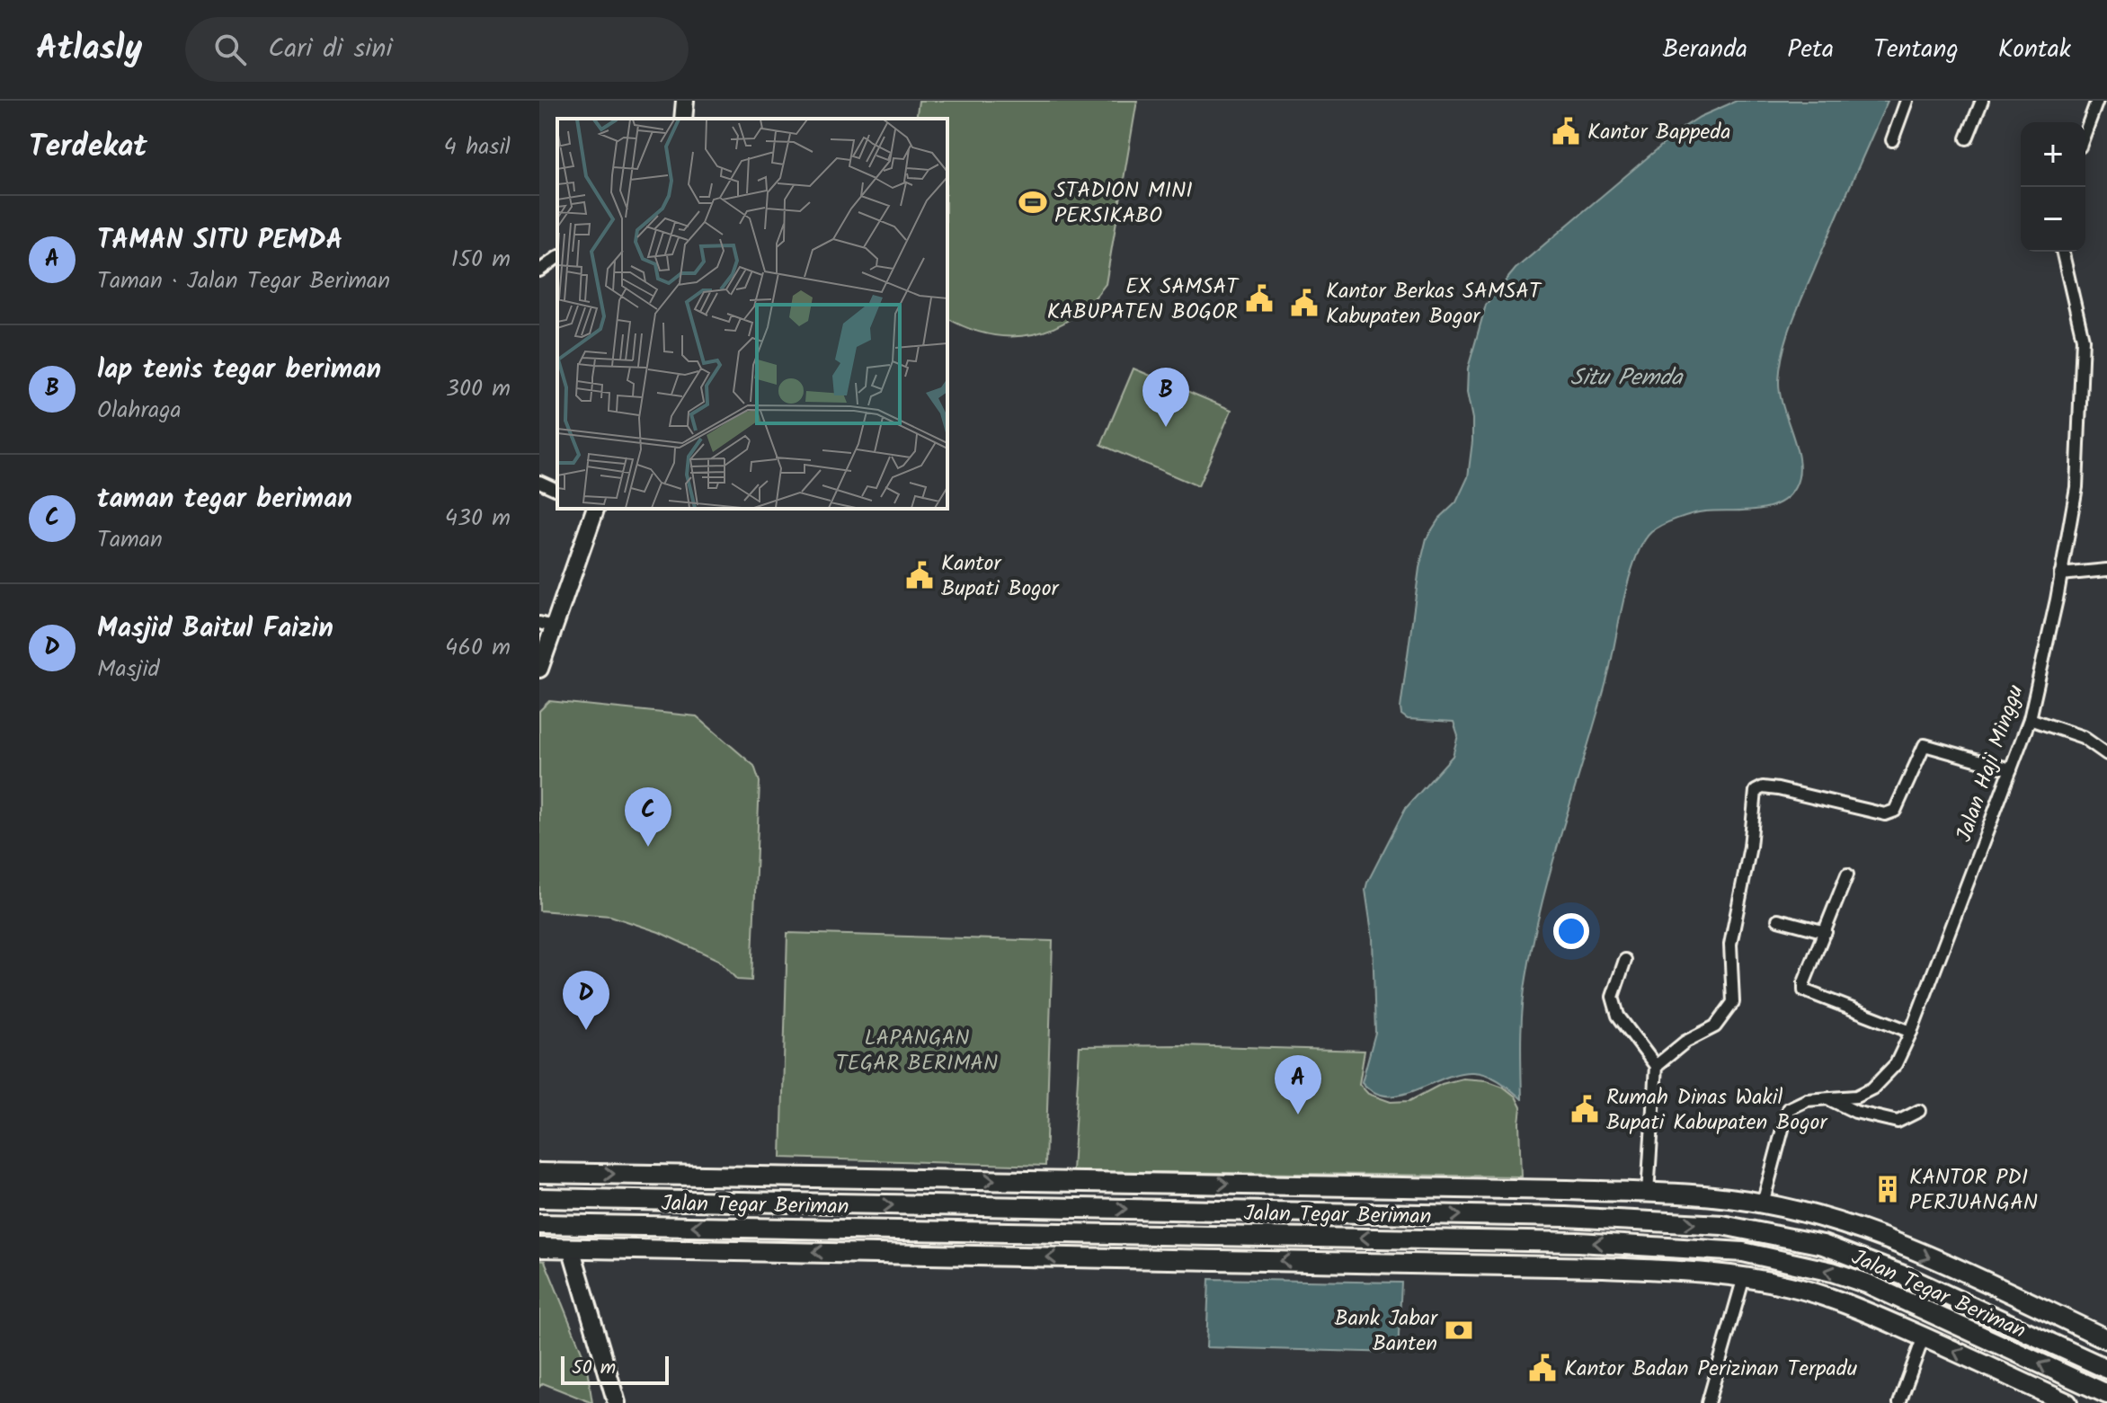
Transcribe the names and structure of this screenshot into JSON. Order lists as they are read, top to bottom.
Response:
{
  "streets": {
    "main road": ["Jalan Tegar Beriman"],
    "street": ["Jalan Haji Minggu"]
  },
  "crossings": [
    ["Jalan Haji Minggu", "Jalan Tegar Beriman"]
  ],
  "water": ["Situ Pemda"],
  "parks": ["LAPANGAN TEGAR BERIMAN"],
  "places": {
    "public building": [
      "Kantor Bappeda",
      "EX SAMSAT KABUPATEN BOGOR",
      "Kantor Berkas SAMSAT Kabupaten Bogor",
      "Kantor Bupati Bogor",
      "Rumah Dinas Wakil Bupati Kabupaten Bogor",
      "Kantor Badan Perizinan Terpadu"
    ],
    "sports": ["STADION MINI PERSIKABO"],
    "building": ["KANTOR PDI PERJUANGAN"],
    "bank": ["Bank Jabar Banten"]
  },
  "scale_bar": "50 m",
  "page": {
    "header": "Atlasly",
    "search": "Cari di sini",
    "nav": [
      "Beranda",
      "Peta",
      "Tentang",
      "Kontak"
    ],
    "heading": ["Terdekat", "4 hasil"],
    "map_buttons": ["+", "−"],
    "list": [
      {
        "mark": "A",
        "name": "TAMAN SITU PEMDA",
        "note": "Taman · Jalan Tegar Beriman",
        "value": "150 m"
      },
      {
        "mark": "B",
        "name": "lap tenis tegar beriman",
        "note": "Olahraga",
        "value": "300 m"
      },
      {
        "mark": "C",
        "name": "taman tegar beriman",
        "note": "Taman",
        "value": "430 m"
      },
      {
        "mark": "D",
        "name": "Masjid Baitul Faizin",
        "note": "Masjid",
        "value": "460 m"
      }
    ],
    "pins": [
      "B",
      "C",
      "D",
      "A"
    ],
    "scale": "50 m"
  }
}
